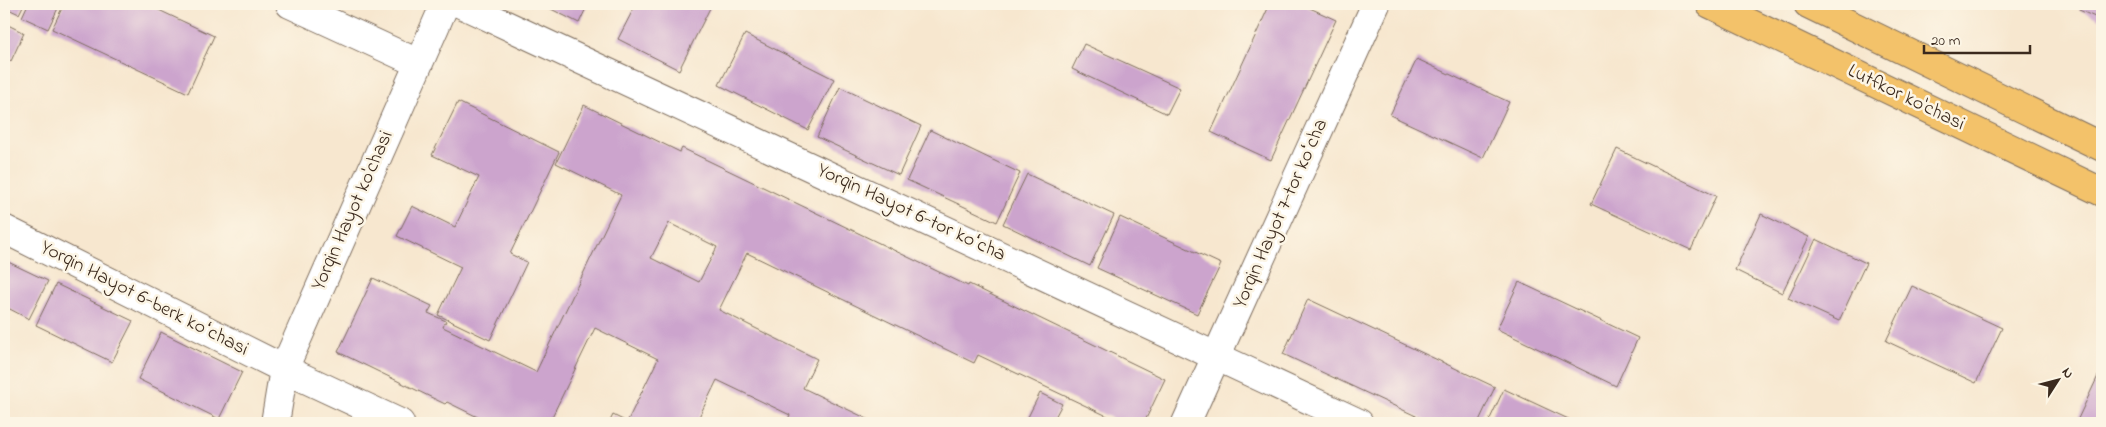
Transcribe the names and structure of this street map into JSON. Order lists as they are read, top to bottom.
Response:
{
  "streets": {
    "main road": ["Lutfkor ko'chasi"],
    "street": [
      "Yorqin Hayot ko'chasi",
      "Yorqin Hayot 6-tor koʻcha",
      "Yorqin Hayot 7-tor koʻcha",
      "Yorqin Hayot 6-berk koʻchasi"
    ]
  },
  "crossings": [
    ["Yorqin Hayot ko'chasi", "Yorqin Hayot 6-berk koʻchasi"],
    ["Yorqin Hayot 6-tor koʻcha", "Yorqin Hayot 7-tor koʻcha"]
  ],
  "scale_bar": "20 m",
  "north": "top right"
}
